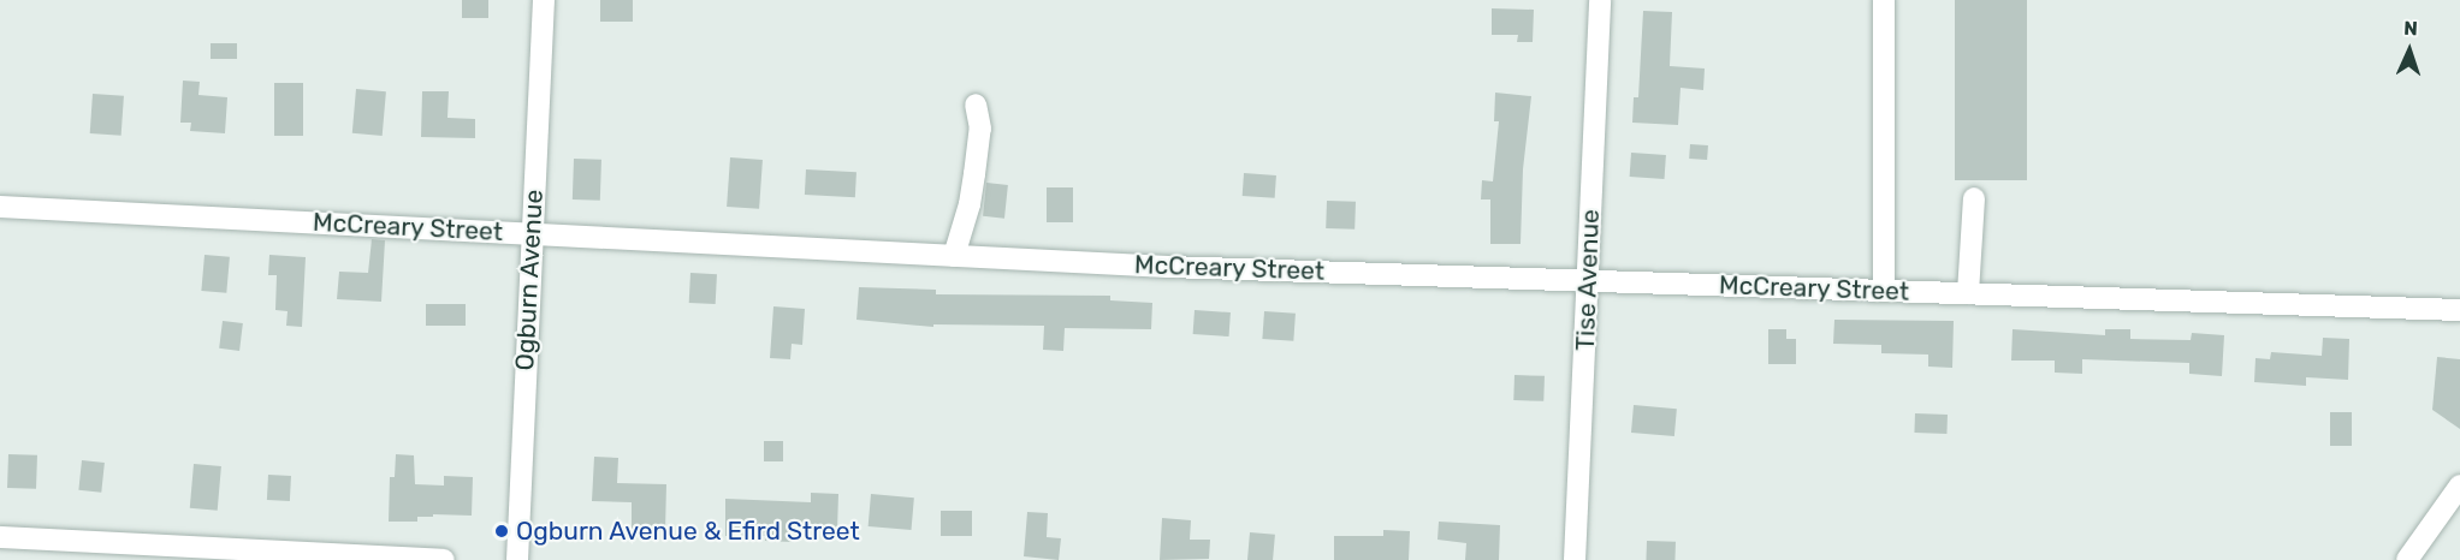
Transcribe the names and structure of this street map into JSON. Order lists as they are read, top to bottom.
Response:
{
  "streets": {
    "street": ["McCreary Street", "Ogburn Avenue", "Tise Avenue"]
  },
  "crossings": [
    ["McCreary Street", "Ogburn Avenue"],
    ["McCreary Street", "Tise Avenue"]
  ],
  "places": ["Ogburn Avenue & Efird Street"],
  "north": "top"
}
